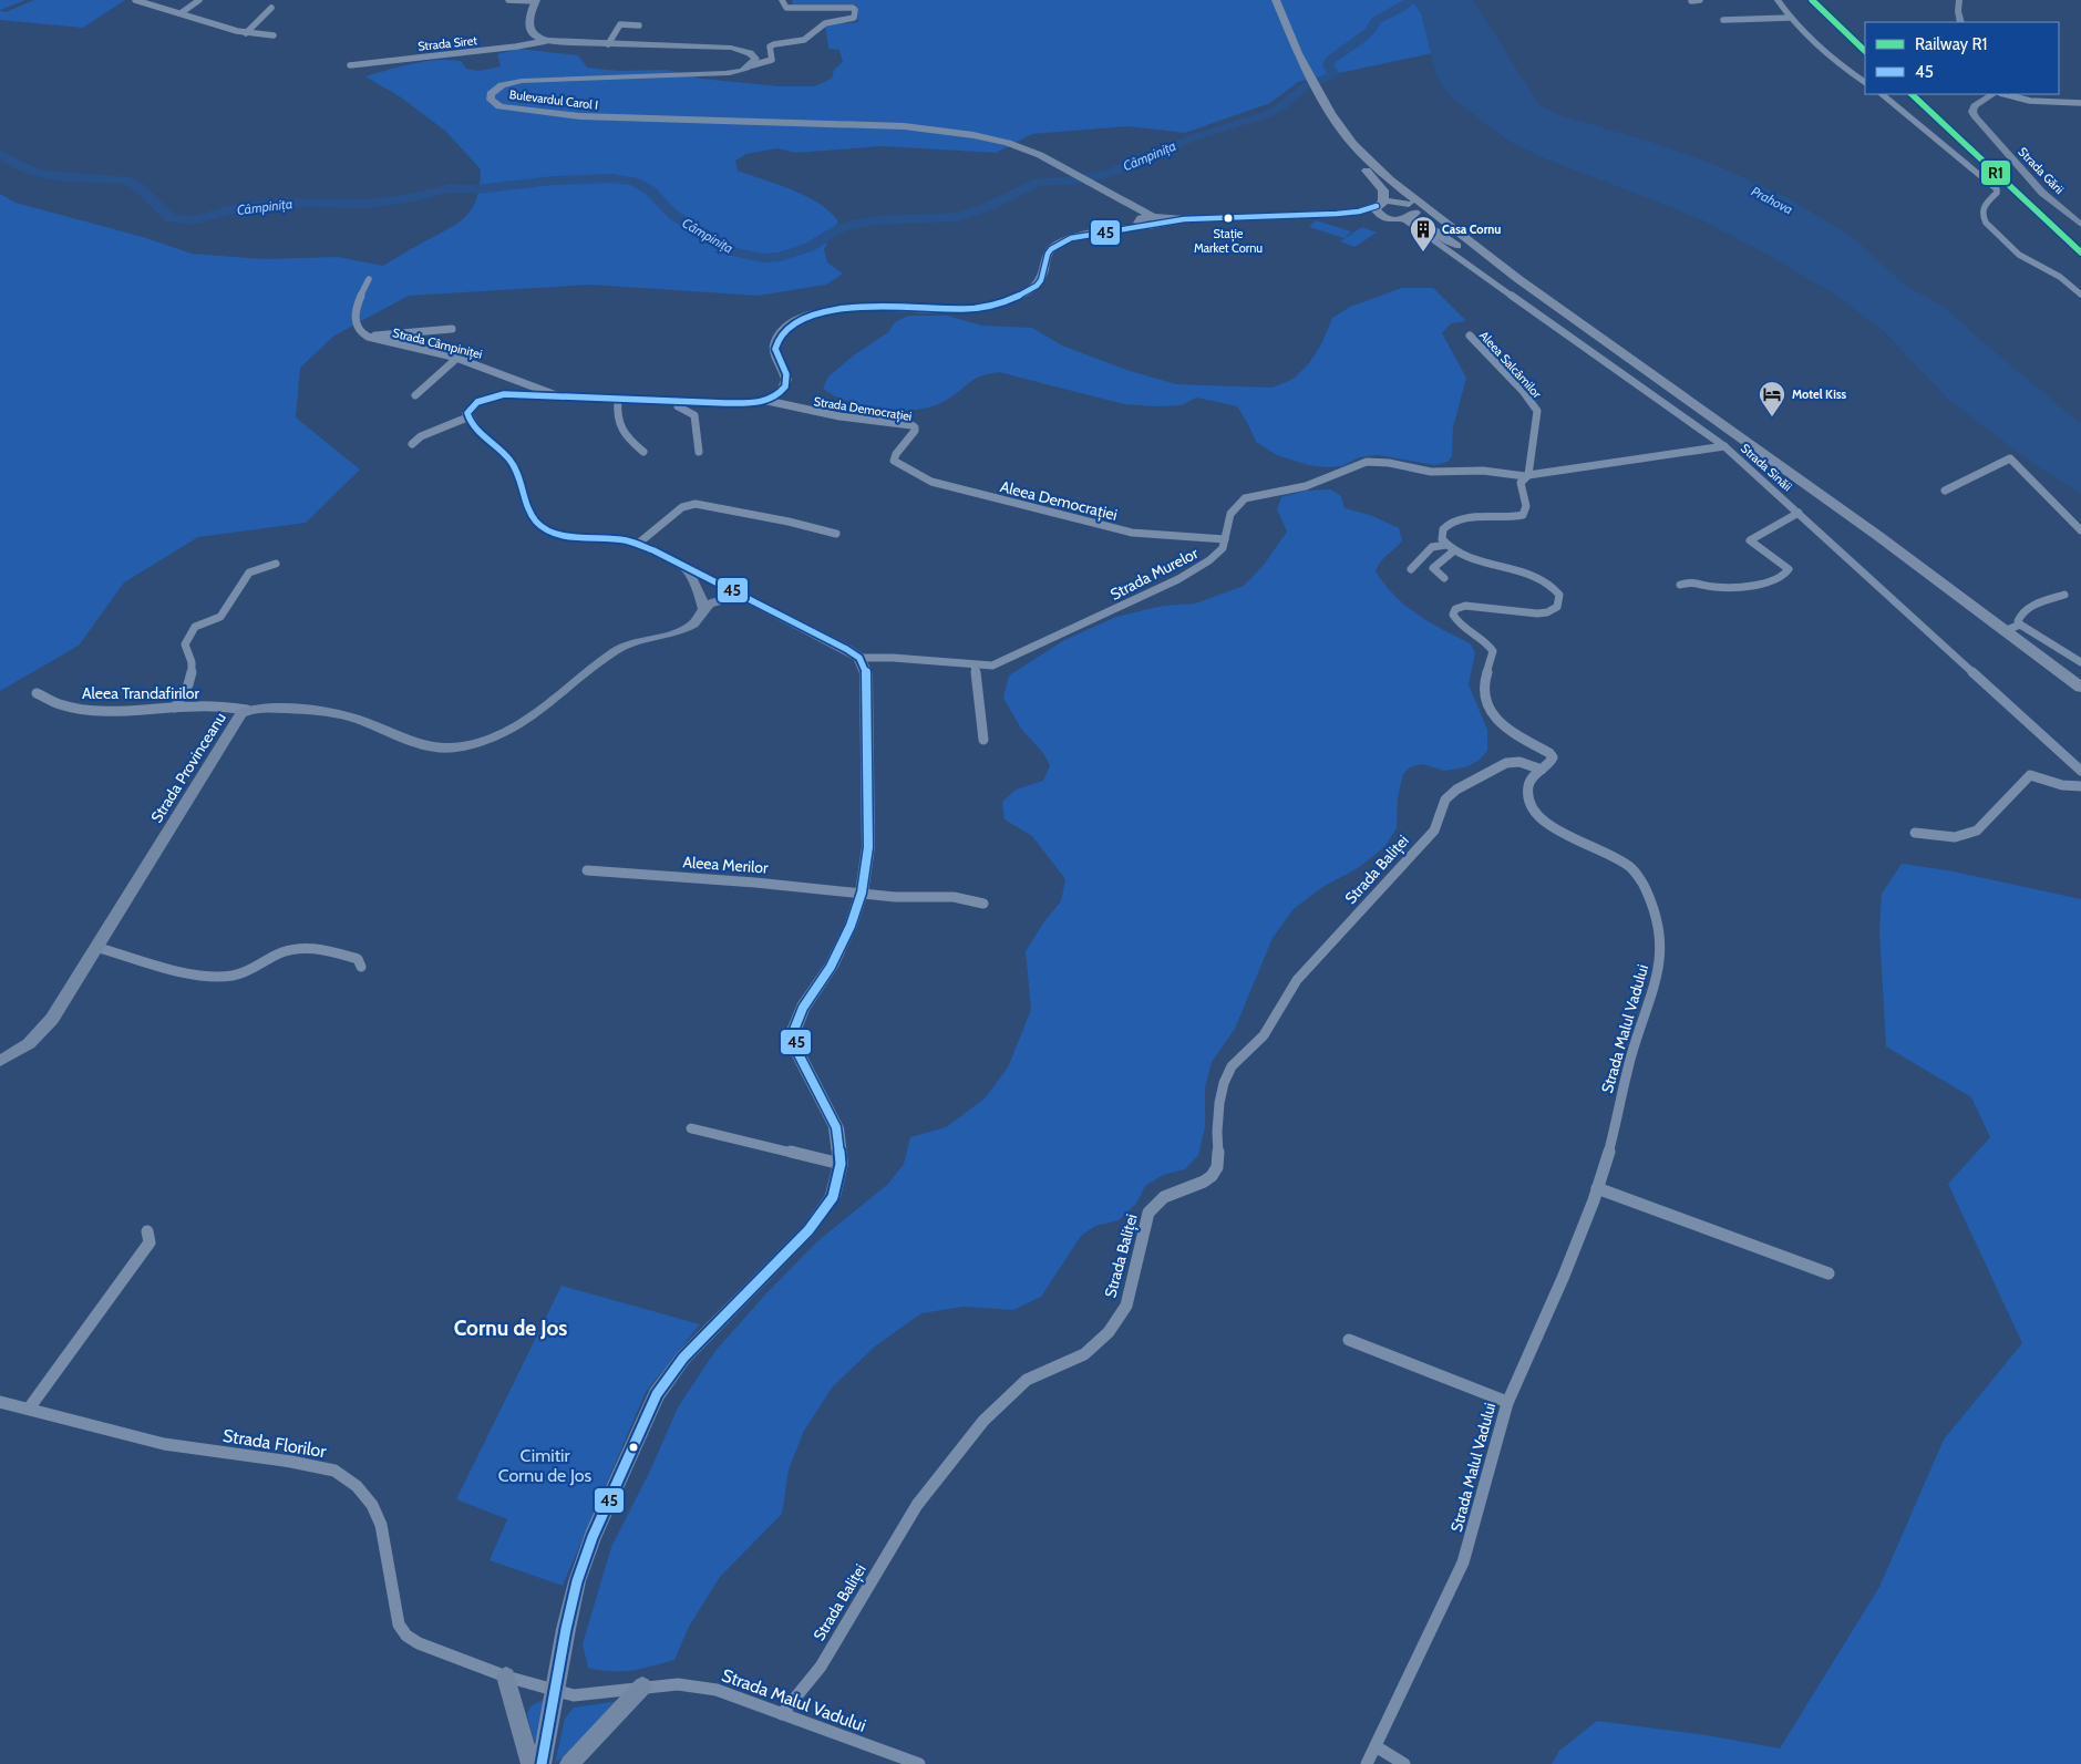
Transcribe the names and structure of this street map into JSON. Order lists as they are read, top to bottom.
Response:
{
  "streets": {
    "main road": ["Bulevardul Carol I", "Strada Gării", "Strada Provinceanu"],
    "street": [
      "Strada Siret",
      "Strada Câmpiniței",
      "Aleea Salcâmilor",
      "Strada Democrației",
      "Strada Sinăii",
      "Aleea Democrației",
      "Strada Murelor",
      "Aleea Trandafirilor",
      "Aleea Merilor",
      "Strada Baliței",
      "Strada Malul Vadului",
      "Strada Florilor"
    ]
  },
  "crossings": [
    ["Aleea Salcâmilor", "Strada Murelor"],
    ["Strada Democrației", "Aleea Democrației"],
    ["Aleea Democrației", "Strada Murelor"],
    ["Aleea Trandafirilor", "Strada Provinceanu"],
    ["Strada Baliței", "Strada Malul Vadului"],
    ["Strada Malul Vadului", "Strada Florilor"]
  ],
  "districts": ["Cornu de Jos"],
  "water": ["Câmpinița", "Prahova"],
  "parks": ["Cimitir Cornu de Jos"],
  "places": {
    "other": ["Stație Market Cornu"],
    "building": ["Casa Cornu"],
    "hotel": ["Motel Kiss"]
  },
  "lines": ["rail line R1", "transit line 45"],
  "legend": ["Railway R1", "45"]
}
